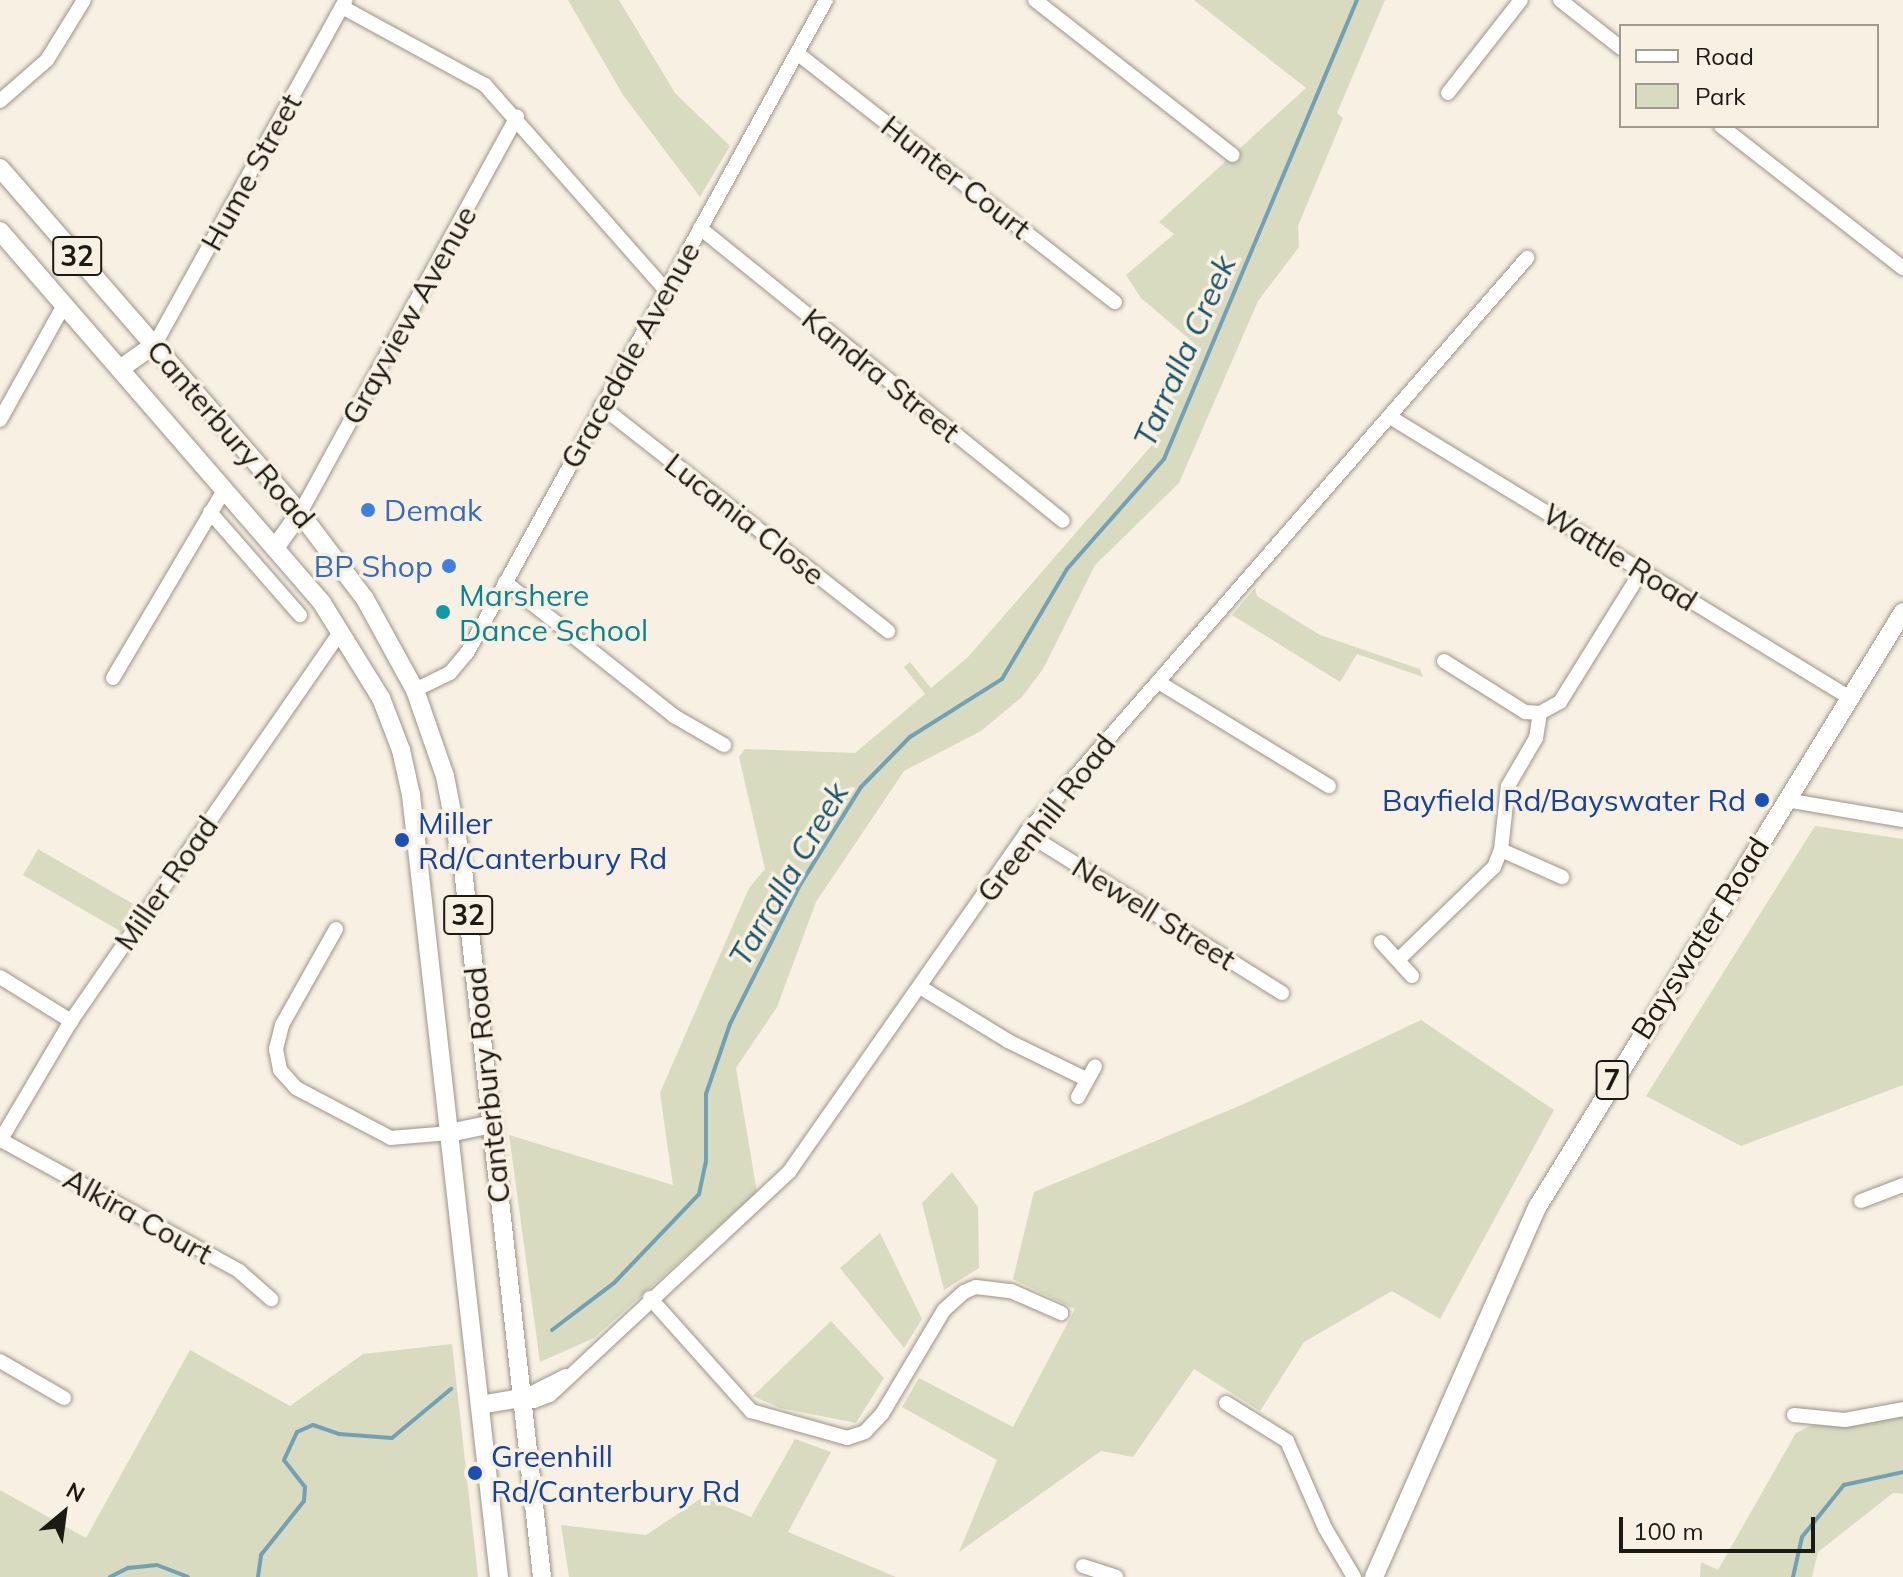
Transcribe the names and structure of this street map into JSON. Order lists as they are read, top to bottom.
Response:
{
  "streets": {
    "main road": [
      "32",
      "Canterbury Road",
      "Bayswater Road",
      "7"
    ],
    "street": [
      "Hume Street",
      "Hunter Court",
      "Grayview Avenue",
      "Gracedale Avenue",
      "Kandra Street",
      "Lucania Close",
      "Wattle Road",
      "Greenhill Road",
      "Miller Road",
      "Newell Street",
      "Alkira Court"
    ]
  },
  "crossings": [
    ["Hume Street", "Canterbury Road"],
    ["Hunter Court", "Gracedale Avenue"],
    ["Grayview Avenue", "Canterbury Road"],
    ["Gracedale Avenue", "Kandra Street"],
    ["Gracedale Avenue", "Canterbury Road"],
    ["Gracedale Avenue", "Lucania Close"],
    ["Canterbury Road", "Greenhill Road"],
    ["Canterbury Road", "Miller Road"],
    ["Wattle Road", "Greenhill Road"],
    ["Wattle Road", "Bayswater Road"],
    ["Greenhill Road", "Newell Street"],
    ["Miller Road", "Alkira Court"]
  ],
  "water": ["Tarralla Creek"],
  "places": [
    "Demak",
    "BP Shop",
    "Marshere Dance School",
    "Bayfield Rd/Bayswater Rd",
    "Miller Rd/Canterbury Rd",
    "Greenhill Rd/Canterbury Rd"
  ],
  "legend": ["Road", "Park"],
  "scale_bar": "100 m",
  "north": "top right"
}
